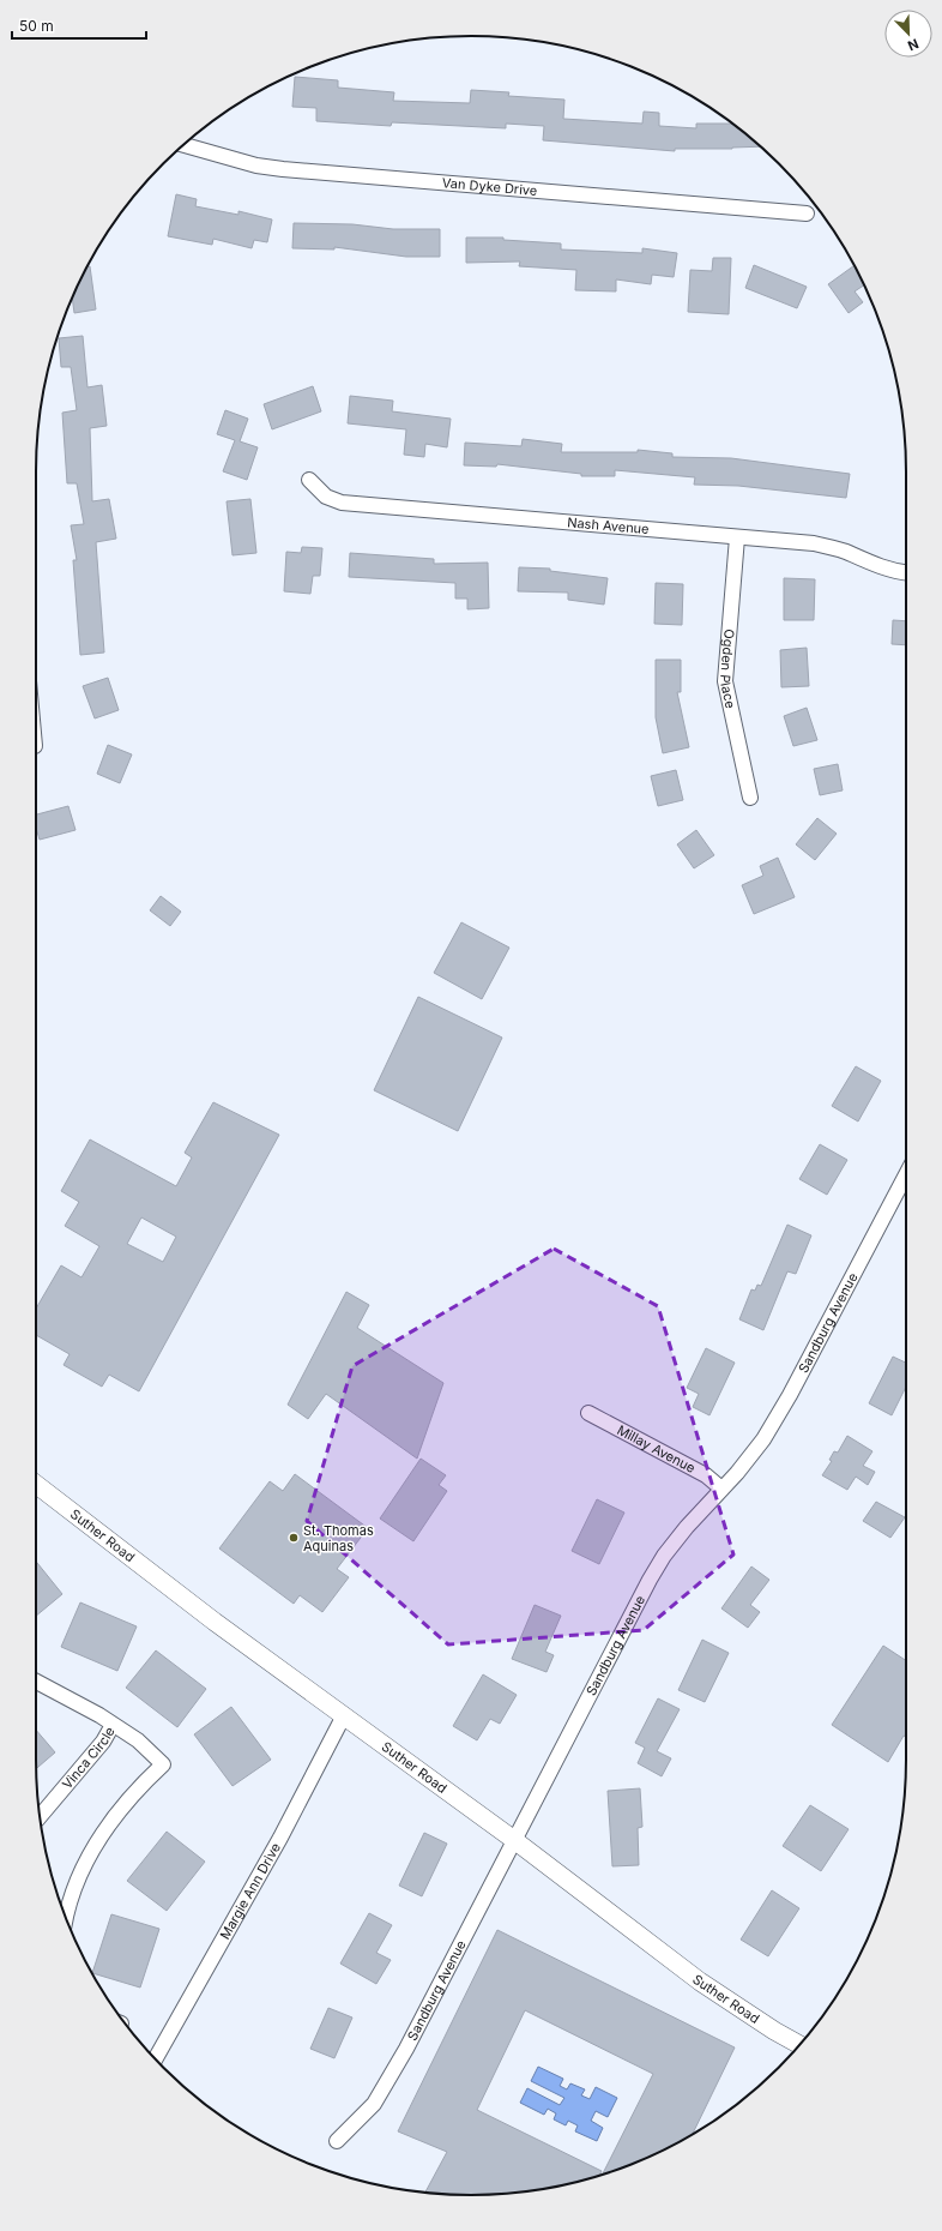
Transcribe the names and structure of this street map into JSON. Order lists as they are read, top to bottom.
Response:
{
  "streets": {
    "street": [
      "Van Dyke Drive",
      "Nash Avenue",
      "Ogden Place",
      "Sandburg Avenue",
      "Millay Avenue",
      "Suther Road",
      "Vinca Circle",
      "Margie Ann Drive"
    ]
  },
  "crossings": [
    ["Nash Avenue", "Ogden Place"],
    ["Sandburg Avenue", "Millay Avenue"],
    ["Sandburg Avenue", "Suther Road"],
    ["Suther Road", "Margie Ann Drive"]
  ],
  "places": ["St. Thomas Aquinas"],
  "scale_bar": "50 m",
  "north": "bottom right"
}
